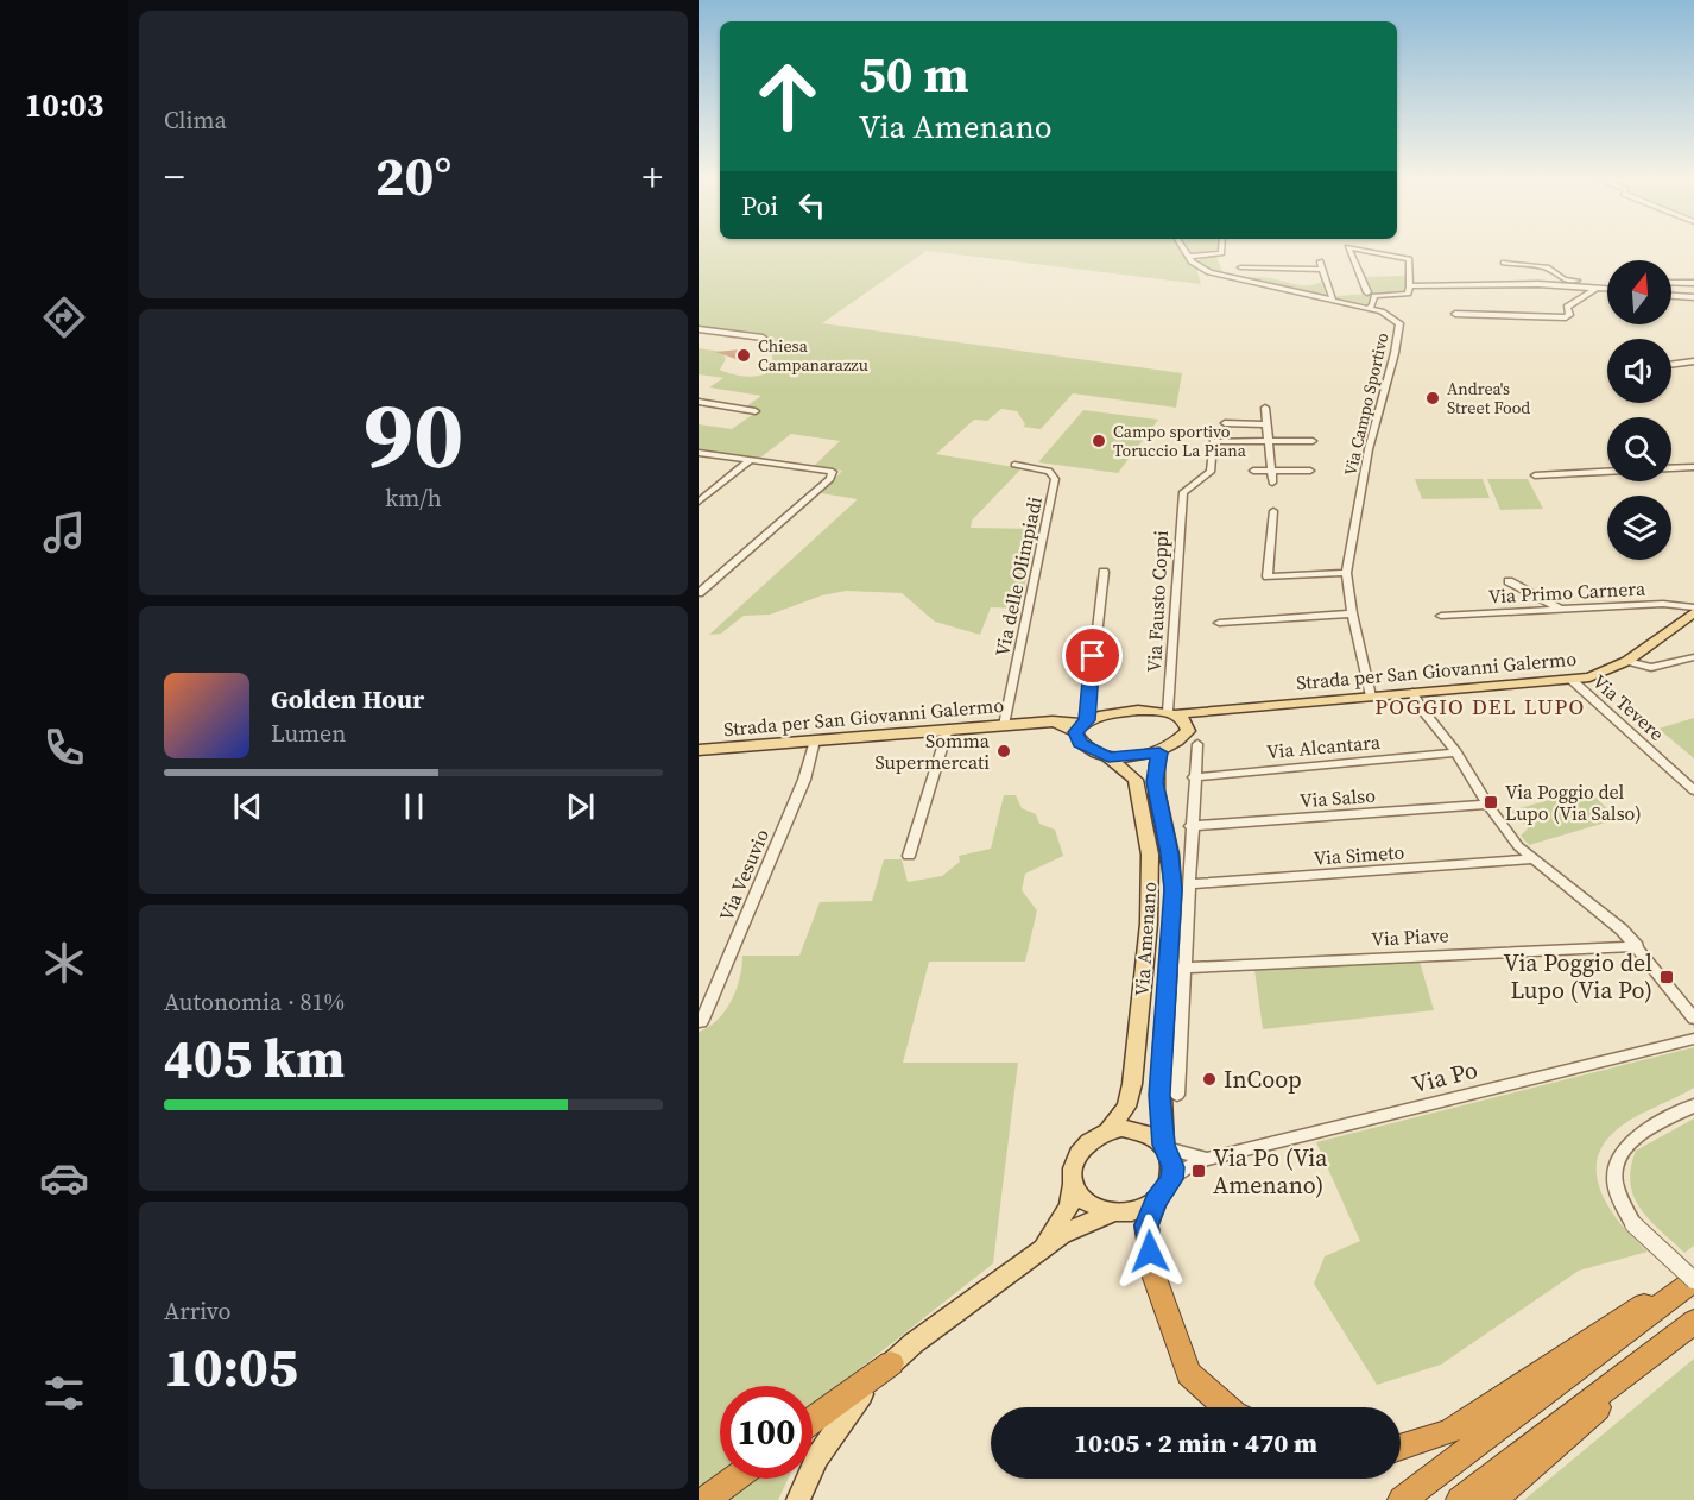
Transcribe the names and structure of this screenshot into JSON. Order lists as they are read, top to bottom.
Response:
{
  "streets": {
    "main road": ["Strada per San Giovanni Galermo", "Via Amenano"],
    "street": [
      "Via Campo Sportivo",
      "Via delle Olimpiadi",
      "Via Primo Carnera",
      "Via Fausto Coppi",
      "Via Tevere",
      "Via Alcantara",
      "Via Salso",
      "Via Simeto",
      "Via Vesuvio",
      "Via Piave",
      "Via Po"
    ]
  },
  "crossings": [
    ["Via Campo Sportivo", "Strada per San Giovanni Galermo"],
    ["Via delle Olimpiadi", "Strada per San Giovanni Galermo"],
    ["Via Primo Carnera", "Strada per San Giovanni Galermo"],
    ["Via Fausto Coppi", "Strada per San Giovanni Galermo"],
    ["Strada per San Giovanni Galermo", "Via Tevere"],
    ["Strada per San Giovanni Galermo", "Via Vesuvio"],
    ["Strada per San Giovanni Galermo", "Via Amenano"]
  ],
  "districts": ["POGGIO DEL LUPO"],
  "places": {
    "other": [
      "Chiesa Campanarazzu",
      "Andrea's Street Food",
      "Campo sportivo Toruccio La Piana",
      "Somma Supermercati",
      "InCoop"
    ],
    "transit": ["Via Poggio del Lupo (Via Salso)", "Via Poggio del Lupo (Via Po)", "Via Po (Via Amenano)"]
  },
  "north": "top",
  "page": {
    "tabs": "10:03",
    "tile": [
      "Clima",
      ["90", "km/h"],
      ["Autonomia · 81%", "405 km"],
      ["Arrivo", "10:05"]
    ],
    "turn": ["50 m", "Via Amenano"],
    "heat": ["−", "20°", "+"],
    "then": "Poi",
    "song": ["Golden Hour", "Lumen"],
    "limit": "100",
    "trip": "10:05 · 2 min · 470 m"
  }
}
